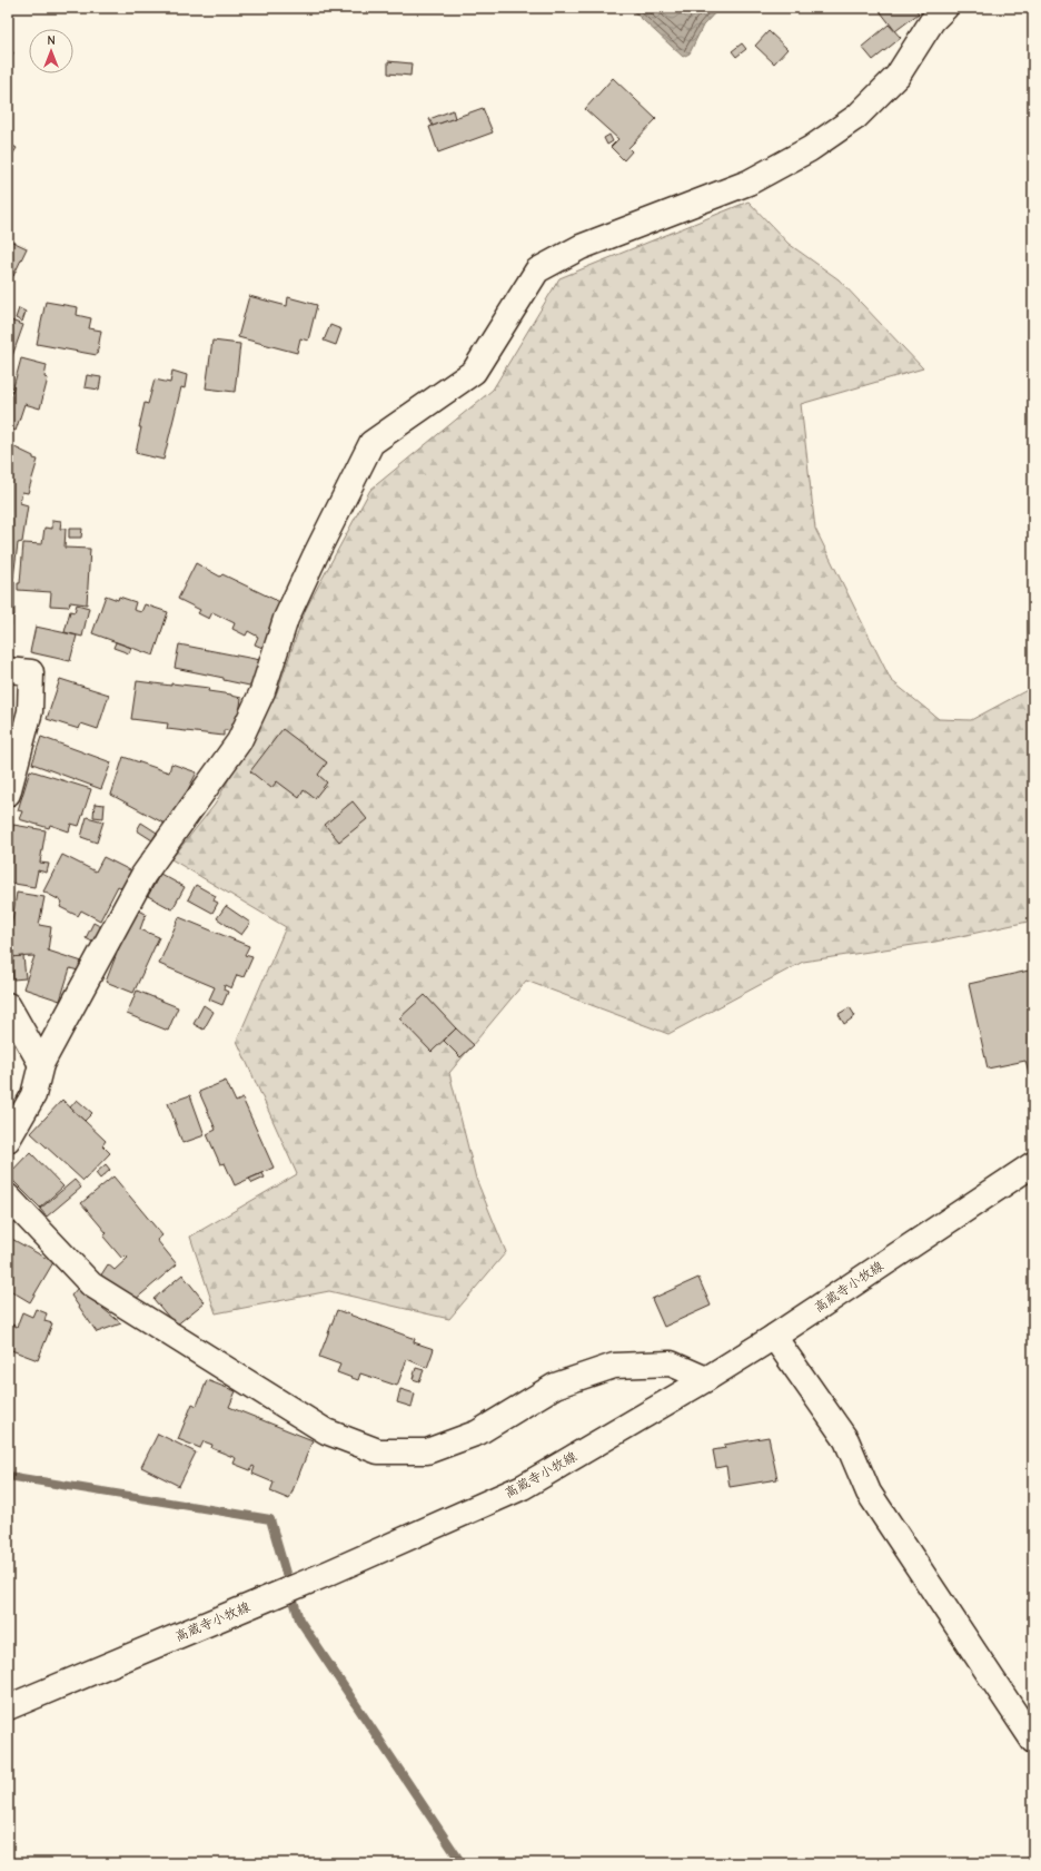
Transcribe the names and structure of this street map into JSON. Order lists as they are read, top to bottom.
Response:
{
  "streets": {
    "street": ["高蔵寺小牧線"]
  },
  "north": "top"
}
